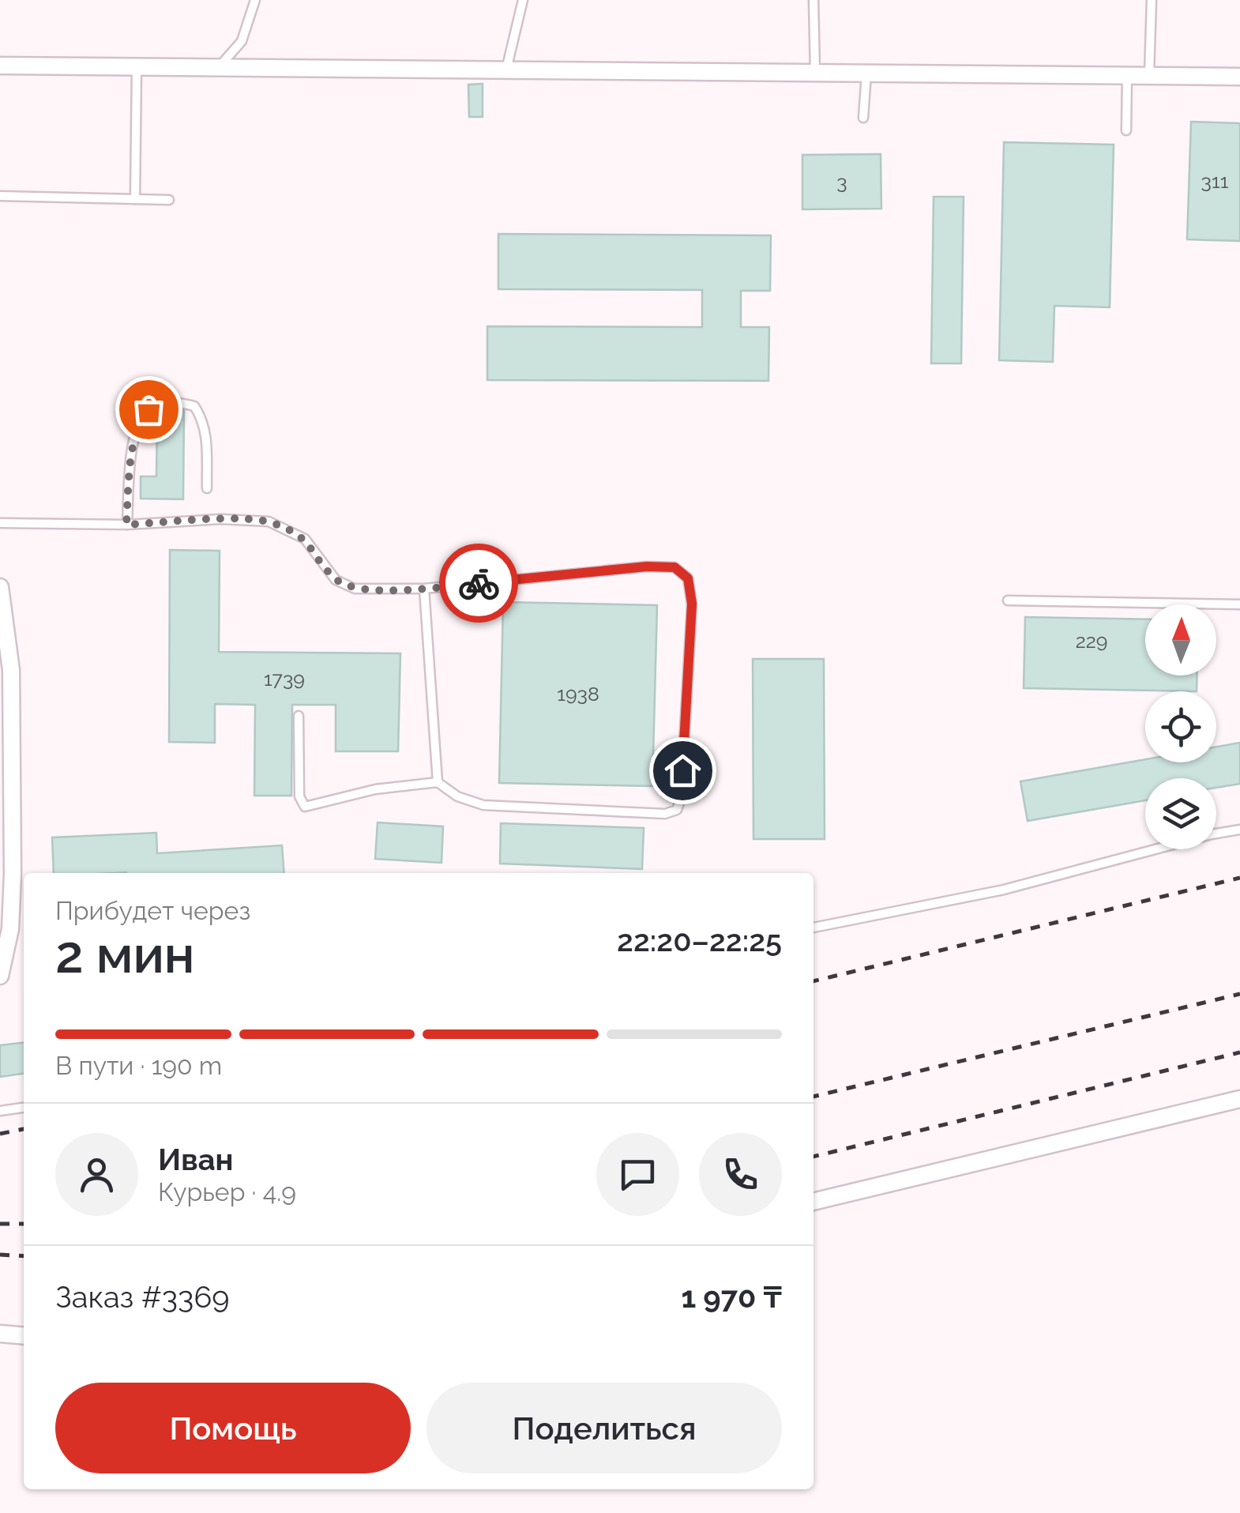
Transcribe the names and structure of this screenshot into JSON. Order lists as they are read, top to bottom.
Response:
{
  "house_numbers": [
    "311",
    "3",
    "229",
    "1739",
    "1938"
  ],
  "north": "top",
  "page": {
    "heading": ["2 мин", "Прибудет через", "22:20–22:25"],
    "panel": [
      "Иван",
      "Курьер · 4.9",
      "Заказ #3369",
      "1 970 ₸"
    ],
    "bar": "В пути · 190 m",
    "buttons": ["Помощь", "Поделиться"]
  }
}
